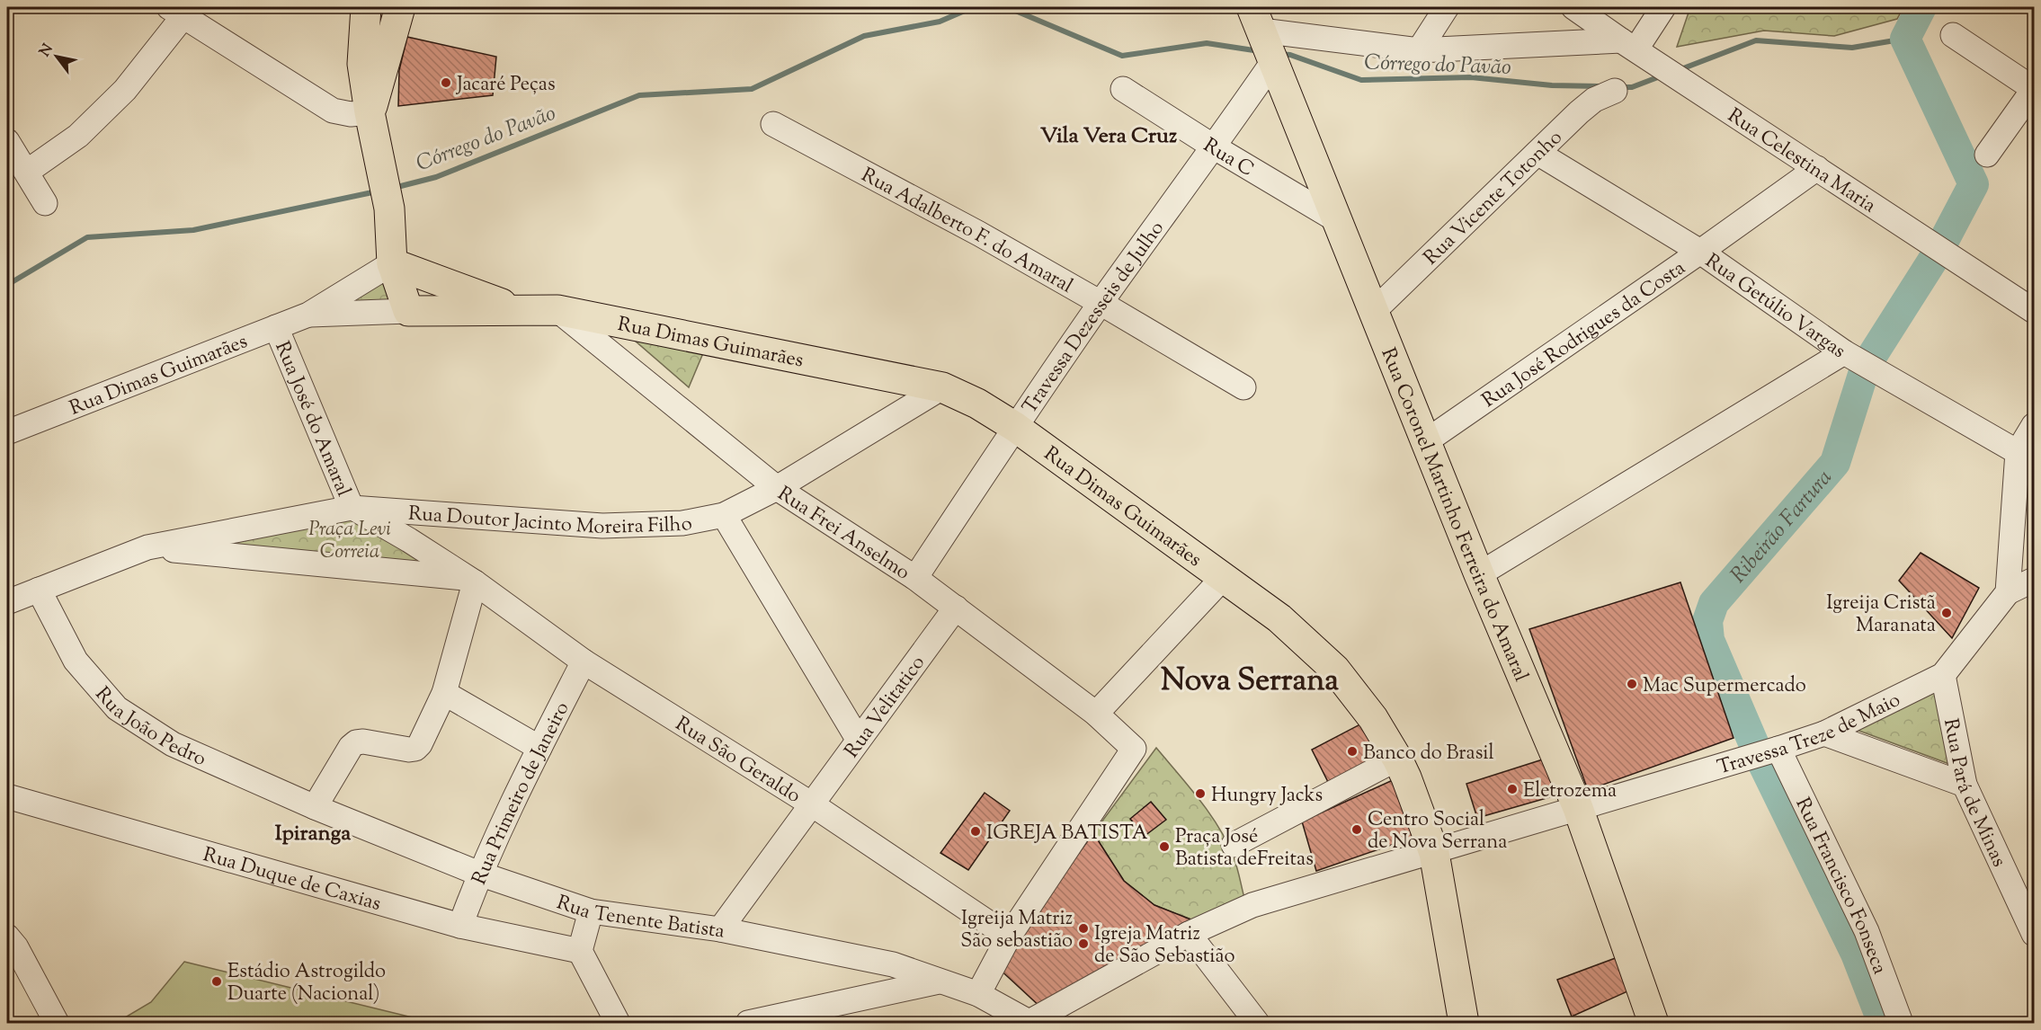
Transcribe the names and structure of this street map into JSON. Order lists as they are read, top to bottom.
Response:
{
  "streets": {
    "main road": ["Rua Dimas Guimarães", "Rua Coronel Martinho Ferreira do Amaral"],
    "street": [
      "Rua C",
      "Rua Celestina Maria",
      "Rua Vicente Totonho",
      "Rua Adalberto F. do Amaral",
      "Rua Getúlio Vargas",
      "Travessa Dezesseis de Julho",
      "Rua José Rodrigues da Costa",
      "Rua José do Amaral",
      "Rua Doutor Jacinto Moreira Filho",
      "Rua Frei Anselmo",
      "Rua Velitatico",
      "Rua João Pedro",
      "Travessa Treze de Maio",
      "Rua São Geraldo",
      "Rua Pará de Minas",
      "Rua Primeiro de Janeiro",
      "Rua Duque de Caxias",
      "Rua Francisco Fonseca",
      "Rua Tenente Batista"
    ]
  },
  "crossings": [
    ["Rua C", "Travessa Dezesseis de Julho"],
    ["Rua C", "Rua Coronel Martinho Ferreira do Amaral"],
    ["Rua Celestina Maria", "Rua José Rodrigues da Costa"],
    ["Rua Vicente Totonho", "Rua Getúlio Vargas"],
    ["Rua Vicente Totonho", "Rua Coronel Martinho Ferreira do Amaral"],
    ["Rua Adalberto F. do Amaral", "Travessa Dezesseis de Julho"],
    ["Rua Getúlio Vargas", "Rua José Rodrigues da Costa"],
    ["Travessa Dezesseis de Julho", "Rua Dimas Guimarães"],
    ["Travessa Dezesseis de Julho", "Rua Coronel Martinho Ferreira do Amaral"],
    ["Travessa Dezesseis de Julho", "Rua Frei Anselmo"],
    ["Rua José Rodrigues da Costa", "Rua Coronel Martinho Ferreira do Amaral"],
    ["Rua Dimas Guimarães", "Rua José do Amaral"],
    ["Rua Dimas Guimarães", "Rua Doutor Jacinto Moreira Filho"],
    ["Rua Dimas Guimarães", "Rua Frei Anselmo"],
    ["Rua Dimas Guimarães", "Travessa Treze de Maio"],
    ["Rua José do Amaral", "Rua Doutor Jacinto Moreira Filho"],
    ["Rua José do Amaral", "Rua São Geraldo"],
    ["Rua Coronel Martinho Ferreira do Amaral", "Travessa Treze de Maio"],
    ["Rua Doutor Jacinto Moreira Filho", "Rua Frei Anselmo"],
    ["Rua Doutor Jacinto Moreira Filho", "Rua João Pedro"],
    ["Rua Doutor Jacinto Moreira Filho", "Rua São Geraldo"],
    ["Rua Frei Anselmo", "Rua Velitatico"],
    ["Rua Frei Anselmo", "Rua São Geraldo"],
    ["Rua Velitatico", "Rua São Geraldo"],
    ["Rua Velitatico", "Rua Tenente Batista"],
    ["Rua João Pedro", "Rua Tenente Batista"],
    ["Travessa Treze de Maio", "Rua Pará de Minas"],
    ["Travessa Treze de Maio", "Rua Francisco Fonseca"],
    ["Travessa Treze de Maio", "Rua Tenente Batista"],
    ["Rua São Geraldo", "Rua Primeiro de Janeiro"],
    ["Rua Primeiro de Janeiro", "Rua Duque de Caxias"],
    ["Rua Primeiro de Janeiro", "Rua Tenente Batista"]
  ],
  "districts": ["Vila Vera Cruz", "Nova Serrana", "Ipiranga"],
  "water": ["Córrego do Pavão", "Ribeirão Fartura"],
  "parks": ["Praça Levi Correia"],
  "places": [
    "Jacaré Peças",
    "Igreija Cristã Maranata",
    "Mac Supermercado",
    "Banco do Brasil",
    "Eletrozema",
    "Hungry Jacks",
    "Centro Social de Nova Serrana",
    "IGREJA BATISTA",
    "Praça José Batista deFreitas",
    "Igreija Matriz São sebastião",
    "Igreja Matriz de São Sebastião",
    "Estádio Astrogildo Duarte (Nacional)"
  ],
  "north": "top left"
}
